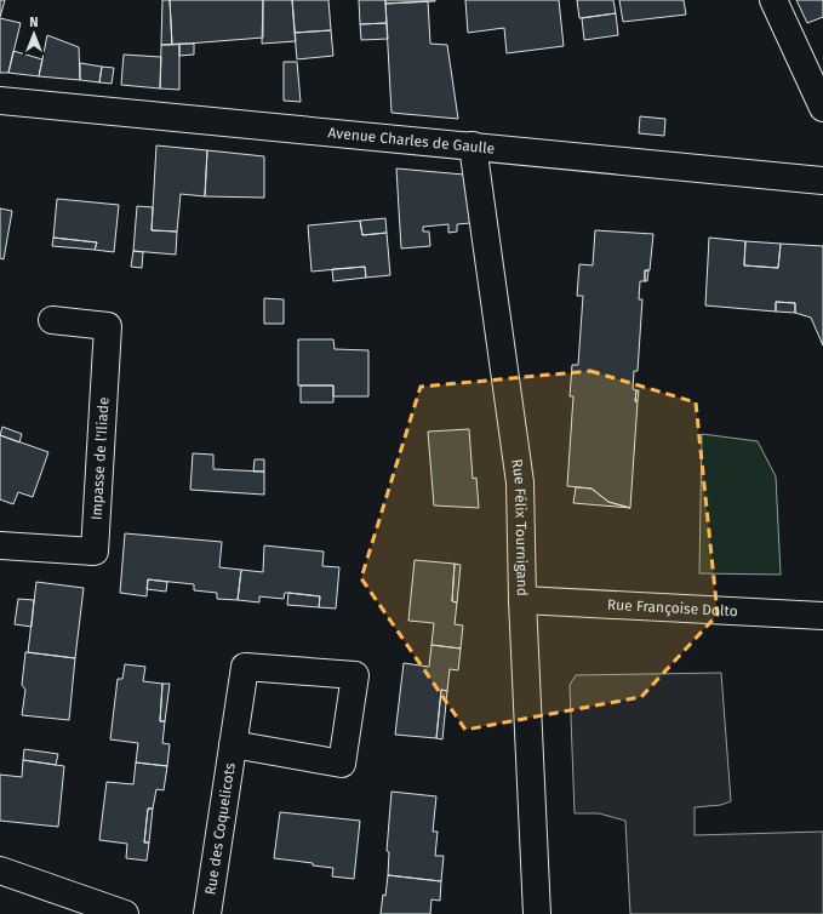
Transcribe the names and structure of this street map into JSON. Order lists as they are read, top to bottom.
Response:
{
  "streets": {
    "street": [
      "Avenue Charles de Gaulle",
      "Impasse de l'Iliade",
      "Rue Félix Tournigand",
      "Rue Françoise Dolto",
      "Rue des Coquelicots"
    ]
  },
  "crossings": [
    ["Avenue Charles de Gaulle", "Rue Félix Tournigand"],
    ["Rue Félix Tournigand", "Rue Françoise Dolto"]
  ],
  "north": "top"
}
